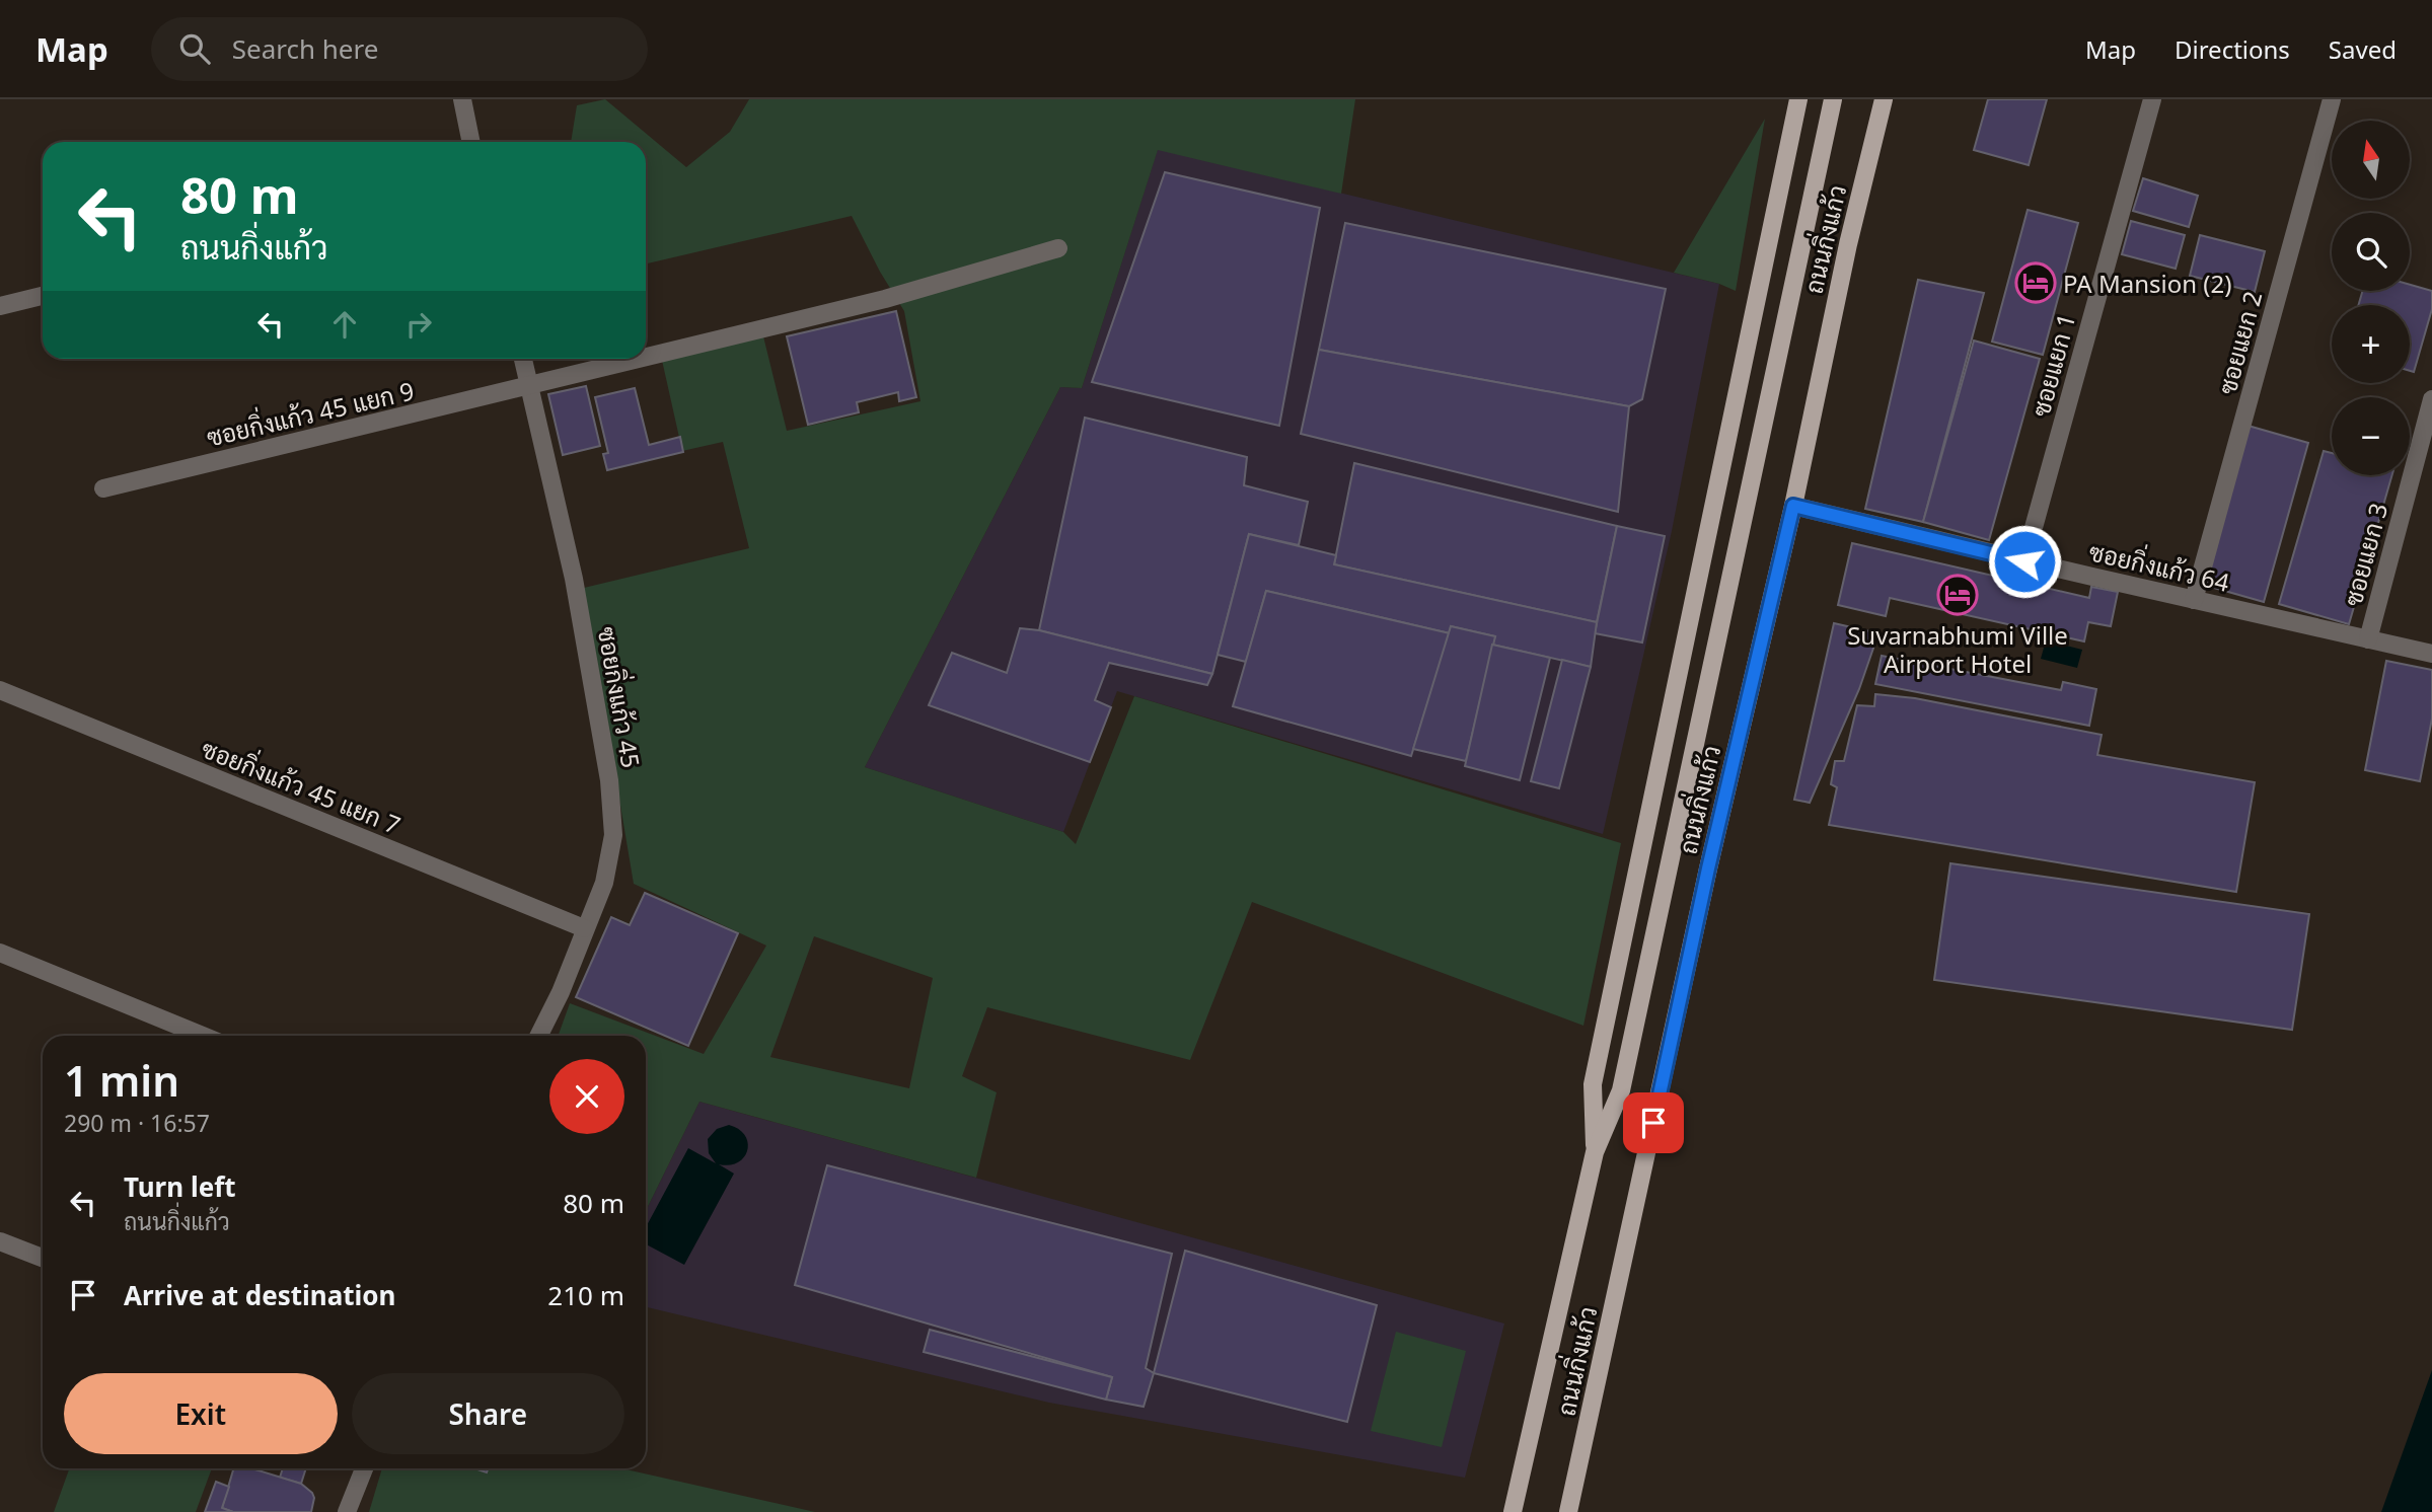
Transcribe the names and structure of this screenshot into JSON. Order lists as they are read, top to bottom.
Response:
{
  "streets": {
    "main road": ["ถนนกิ่งแก้ว"],
    "street": [
      "ซอยแยก 2",
      "ซอยแยก 1",
      "ซอยกิ่งแก้ว 45 แยก 9",
      "ซอยแยก 3",
      "ซอยกิ่งแก้ว 64",
      "ซอยกิ่งแก้ว 45",
      "ซอยกิ่งแก้ว 45 แยก 7"
    ]
  },
  "crossings": [
    ["ถนนกิ่งแก้ว", "ซอยกิ่งแก้ว 64"],
    ["ซอยแยก 2", "ซอยกิ่งแก้ว 64"],
    ["ซอยแยก 1", "ซอยกิ่งแก้ว 64"],
    ["ซอยกิ่งแก้ว 45 แยก 9", "ซอยกิ่งแก้ว 45"],
    ["ซอยแยก 3", "ซอยกิ่งแก้ว 64"],
    ["ซอยกิ่งแก้ว 45", "ซอยกิ่งแก้ว 45 แยก 7"]
  ],
  "places": {
    "hotel": ["PA Mansion (2)", "Suvarnabhumi Ville Airport Hotel"]
  },
  "north": "top",
  "page": {
    "header": "Map",
    "search": "Search here",
    "nav": ["Map", "Directions", "Saved"],
    "map_buttons": ["+", "−"],
    "turn": ["80 m", "ถนนกิ่งแก้ว"],
    "heading": ["1 min", "290 m · 16:57"],
    "list": [
      {
        "name": "Turn left",
        "note": "ถนนกิ่งแก้ว",
        "value": "80 m"
      },
      {
        "name": "Arrive at destination",
        "value": "210 m"
      }
    ],
    "buttons": ["Exit", "Share"]
  }
}
